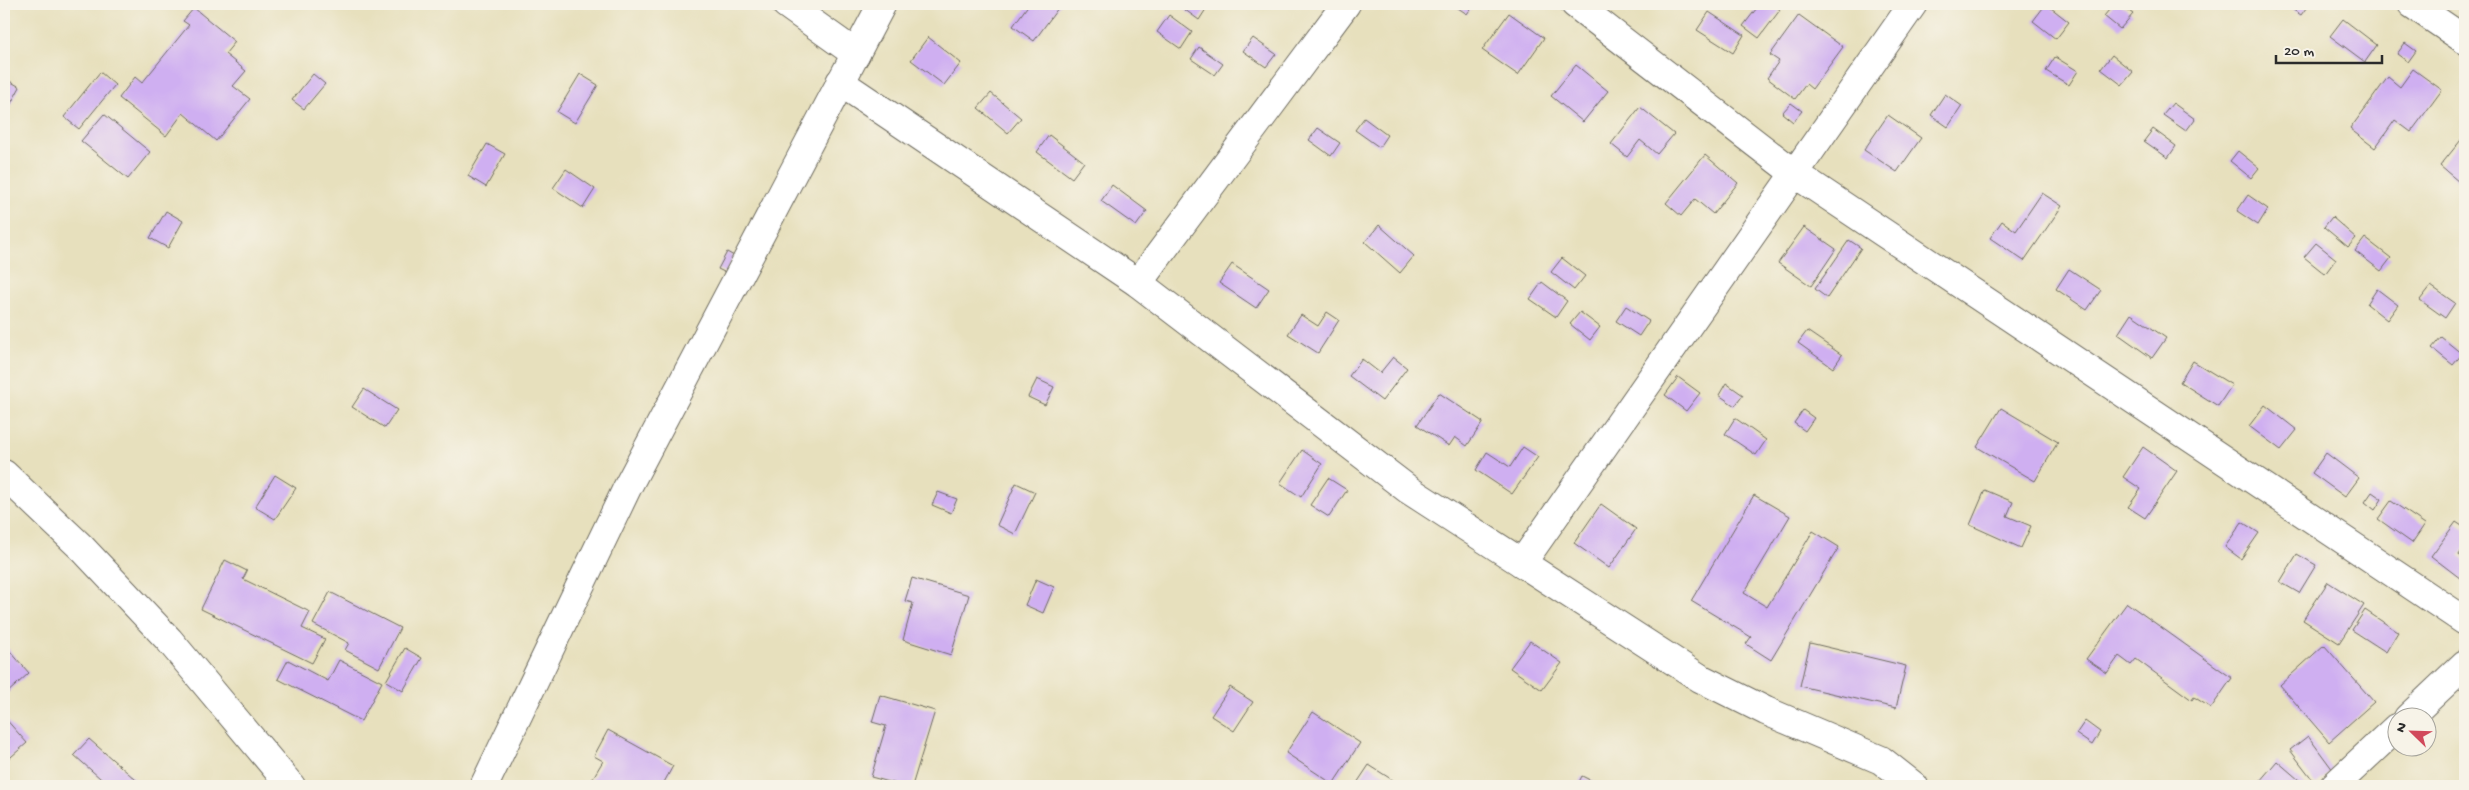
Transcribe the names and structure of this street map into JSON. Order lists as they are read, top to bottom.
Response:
{
  "scale_bar": "20 m",
  "north": "top left"
}
